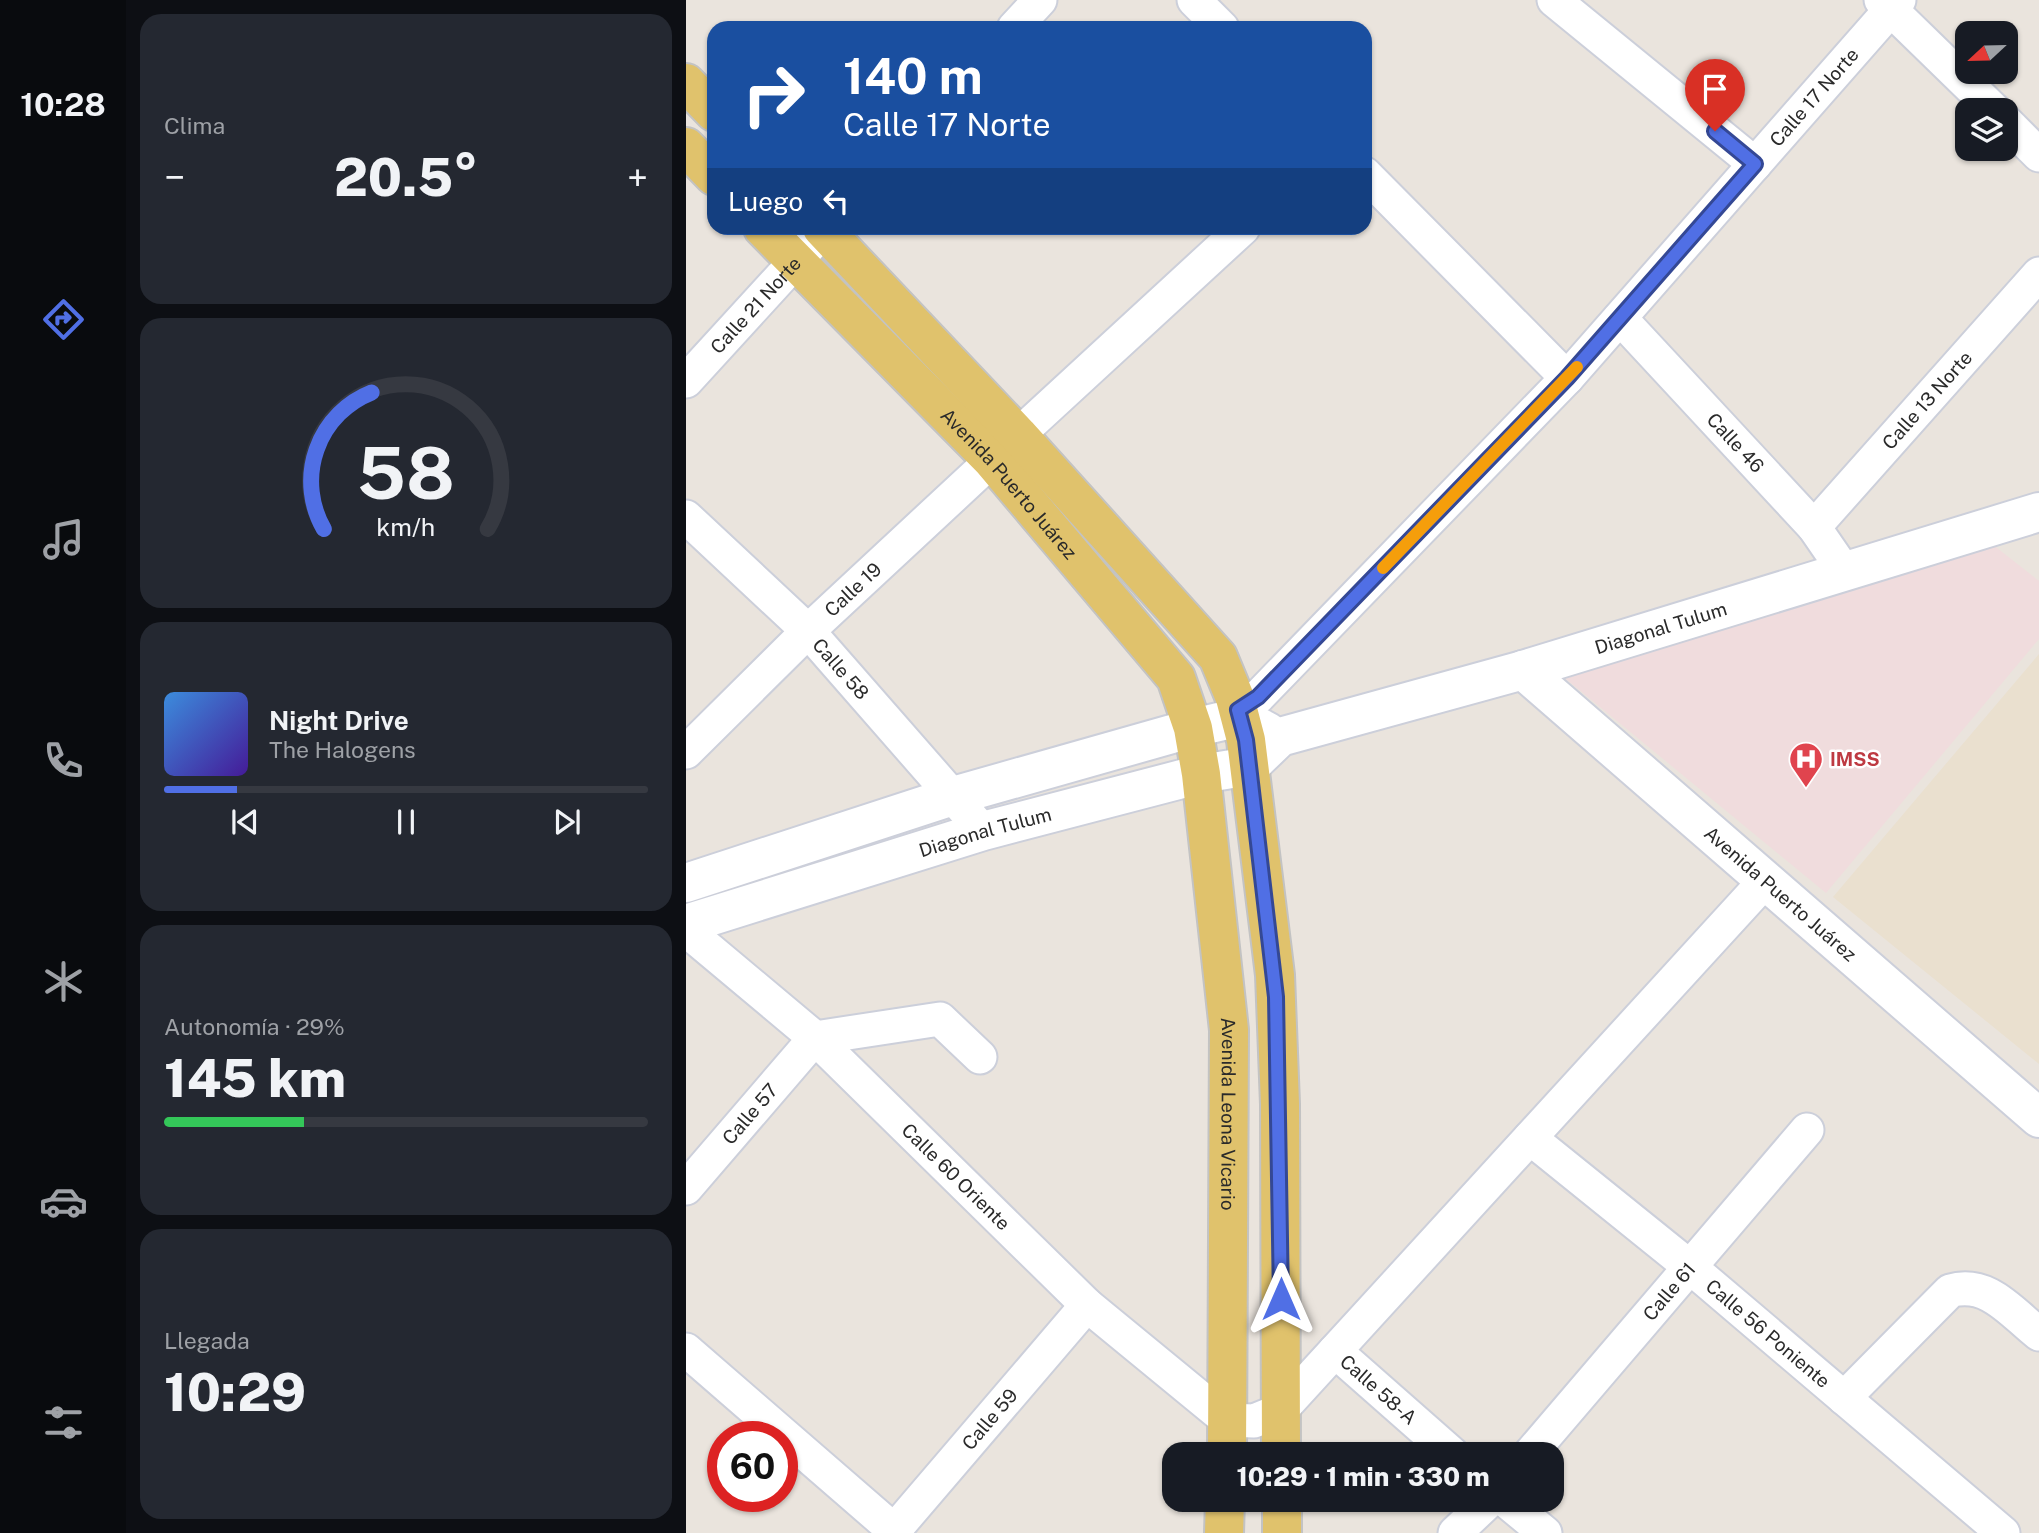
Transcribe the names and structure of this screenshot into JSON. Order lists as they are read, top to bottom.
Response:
{
  "streets": {
    "main road": ["Avenida Puerto Juárez", "Diagonal Tulum", "Avenida Leona Vicario"],
    "street": [
      "Calle 17 Norte",
      "Calle 21 Norte",
      "Calle 13 Norte",
      "Calle 46",
      "Calle 19",
      "Calle 58",
      "Calle 57",
      "Calle 60 Oriente",
      "Calle 61",
      "Calle 56 Poniente",
      "Calle 58-A",
      "Calle 59"
    ]
  },
  "crossings": [
    ["Calle 17 Norte", "Calle 46"],
    ["Calle 17 Norte", "Avenida Puerto Juárez"],
    ["Calle 17 Norte", "Diagonal Tulum"],
    ["Calle 21 Norte", "Avenida Puerto Juárez"],
    ["Calle 13 Norte", "Calle 46"],
    ["Calle 46", "Diagonal Tulum"],
    ["Avenida Puerto Juárez", "Calle 19"],
    ["Avenida Puerto Juárez", "Diagonal Tulum"],
    ["Avenida Puerto Juárez", "Avenida Leona Vicario"],
    ["Calle 19", "Calle 58"],
    ["Diagonal Tulum", "Calle 58"],
    ["Diagonal Tulum", "Avenida Leona Vicario"],
    ["Calle 57", "Calle 60 Oriente"],
    ["Avenida Leona Vicario", "Calle 60 Oriente"],
    ["Calle 60 Oriente", "Calle 59"],
    ["Calle 61", "Calle 56 Poniente"]
  ],
  "places": {
    "hospital": ["IMSS"]
  },
  "north": "left",
  "page": {
    "tabs": "10:28",
    "tile": [
      "Clima",
      ["Autonomía · 29%", "145 km"],
      ["Llegada", "10:29"]
    ],
    "turn": ["140 m", "Calle 17 Norte"],
    "heat": ["−", "20.5°", "+"],
    "then": "Luego",
    "song": ["Night Drive", "The Halogens"],
    "limit": "60",
    "trip": "10:29 · 1 min · 330 m",
    "gauge": ["58", "km/h"]
  }
}
